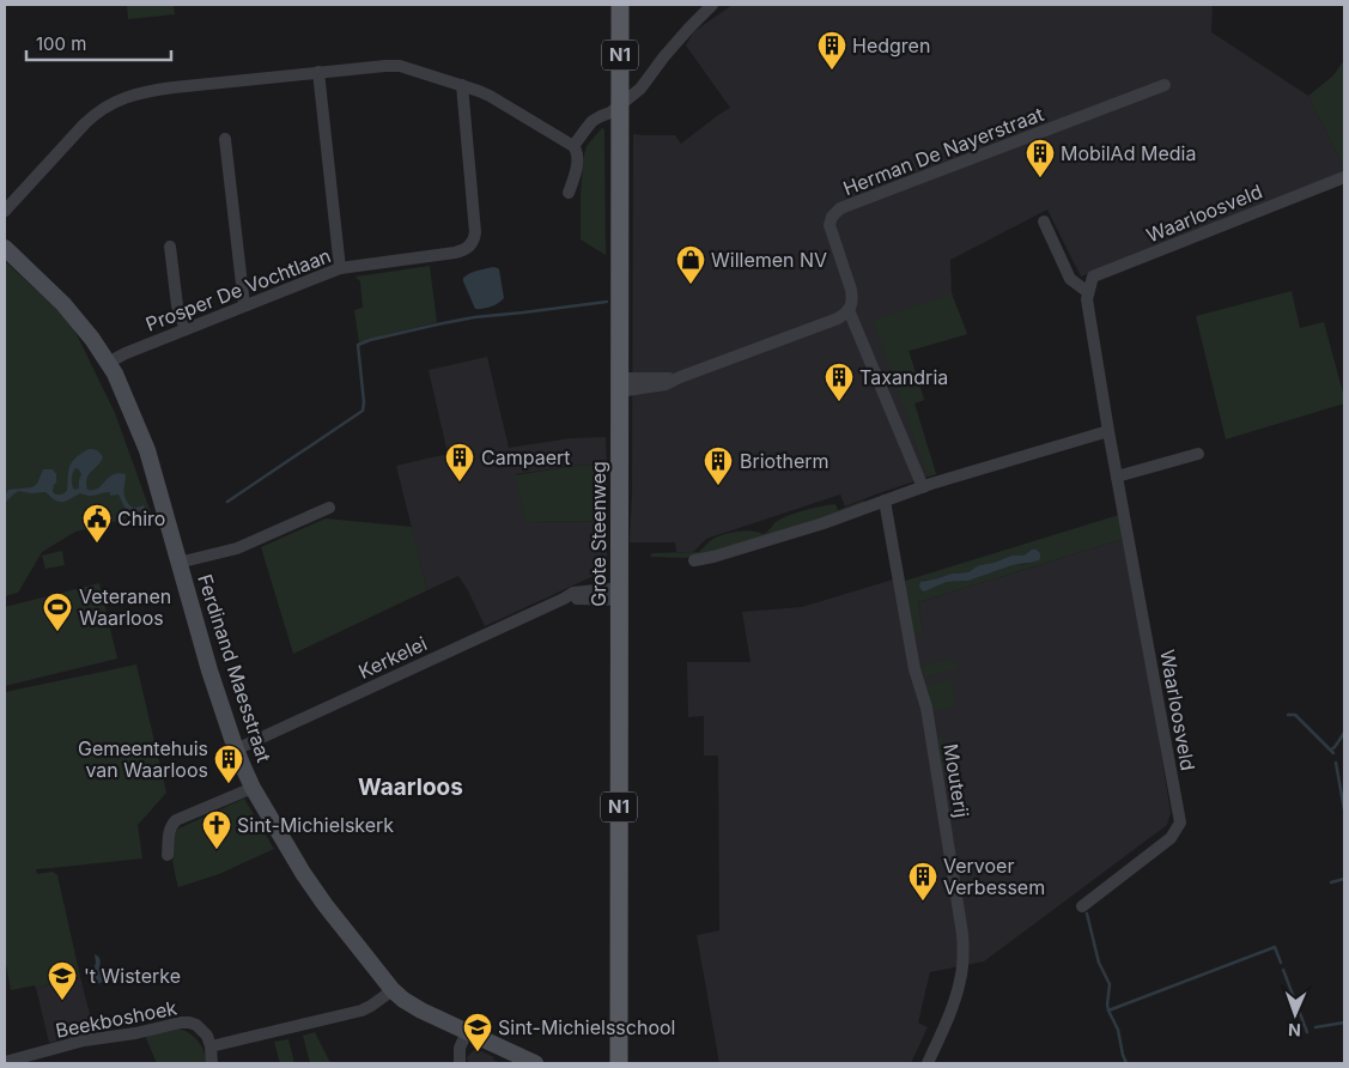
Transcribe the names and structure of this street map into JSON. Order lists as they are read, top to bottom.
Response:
{
  "streets": {
    "main road": ["N1", "Grote Steenweg"],
    "street": [
      "Herman De Nayerstraat",
      "Waarloosveld",
      "Prosper De Vochtlaan",
      "Kerkelei",
      "Ferdinand Maesstraat",
      "Mouterij",
      "Beekboshoek"
    ]
  },
  "crossings": [
    ["Prosper De Vochtlaan", "Ferdinand Maesstraat"],
    ["Grote Steenweg", "Kerkelei"],
    ["Kerkelei", "Ferdinand Maesstraat"]
  ],
  "districts": ["Waarloos"],
  "places": {
    "building": [
      "Hedgren",
      "MobilAd Media",
      "Taxandria",
      "Campaert",
      "Briotherm",
      "Gemeentehuis van Waarloos",
      "Vervoer Verbessem"
    ],
    "shop": ["Willemen NV"],
    "public building": ["Chiro"],
    "sports": ["Veteranen Waarloos"],
    "church": ["Sint-Michielskerk"],
    "school or university": ["'t Wisterke", "Sint-Michielsschool"]
  },
  "scale_bar": "100 m",
  "north": "bottom"
}
